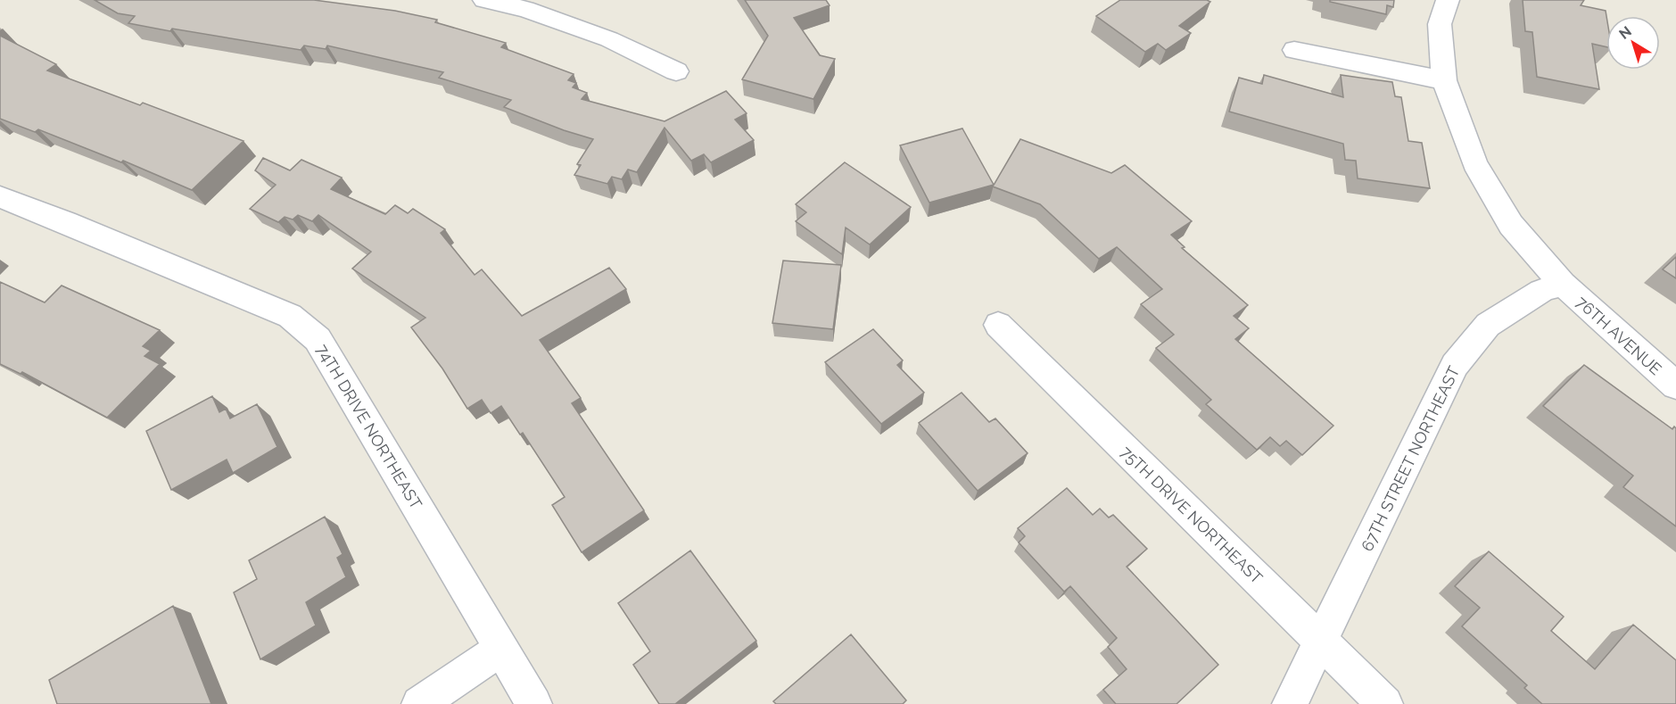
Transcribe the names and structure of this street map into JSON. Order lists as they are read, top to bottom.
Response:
{
  "streets": {
    "street": [
      "76TH AVENUE",
      "74TH DRIVE NORTHEAST",
      "67TH STREET NORTHEAST",
      "75TH DRIVE NORTHEAST"
    ]
  },
  "crossings": [
    ["76TH AVENUE", "67TH STREET NORTHEAST"],
    ["67TH STREET NORTHEAST", "75TH DRIVE NORTHEAST"]
  ],
  "north": "top left"
}
